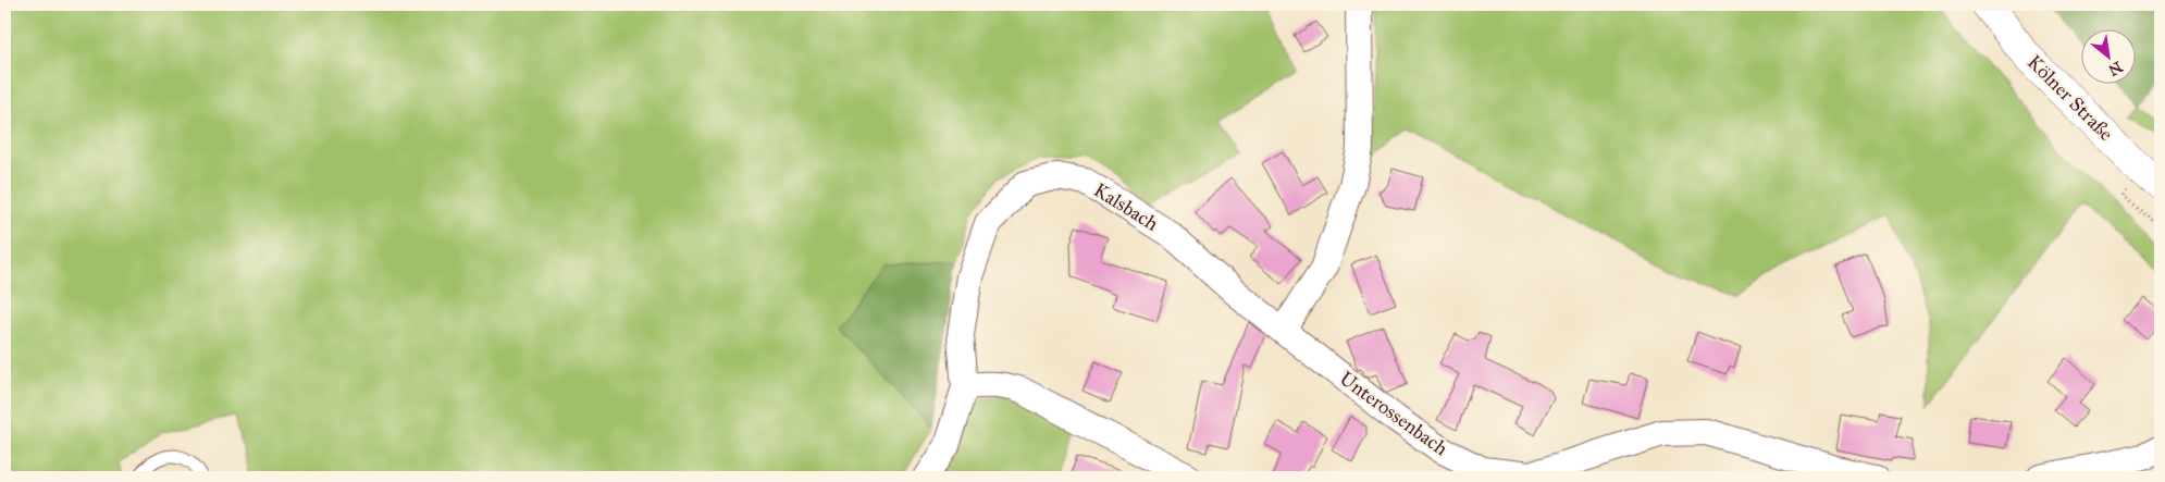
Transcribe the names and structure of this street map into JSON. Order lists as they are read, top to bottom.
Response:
{
  "streets": {
    "main road": ["Kölner Straße"],
    "street": ["Kalsbach", "Unterossenbach"]
  },
  "crossings": [
    ["Kalsbach", "Unterossenbach"]
  ],
  "north": "bottom right"
}
